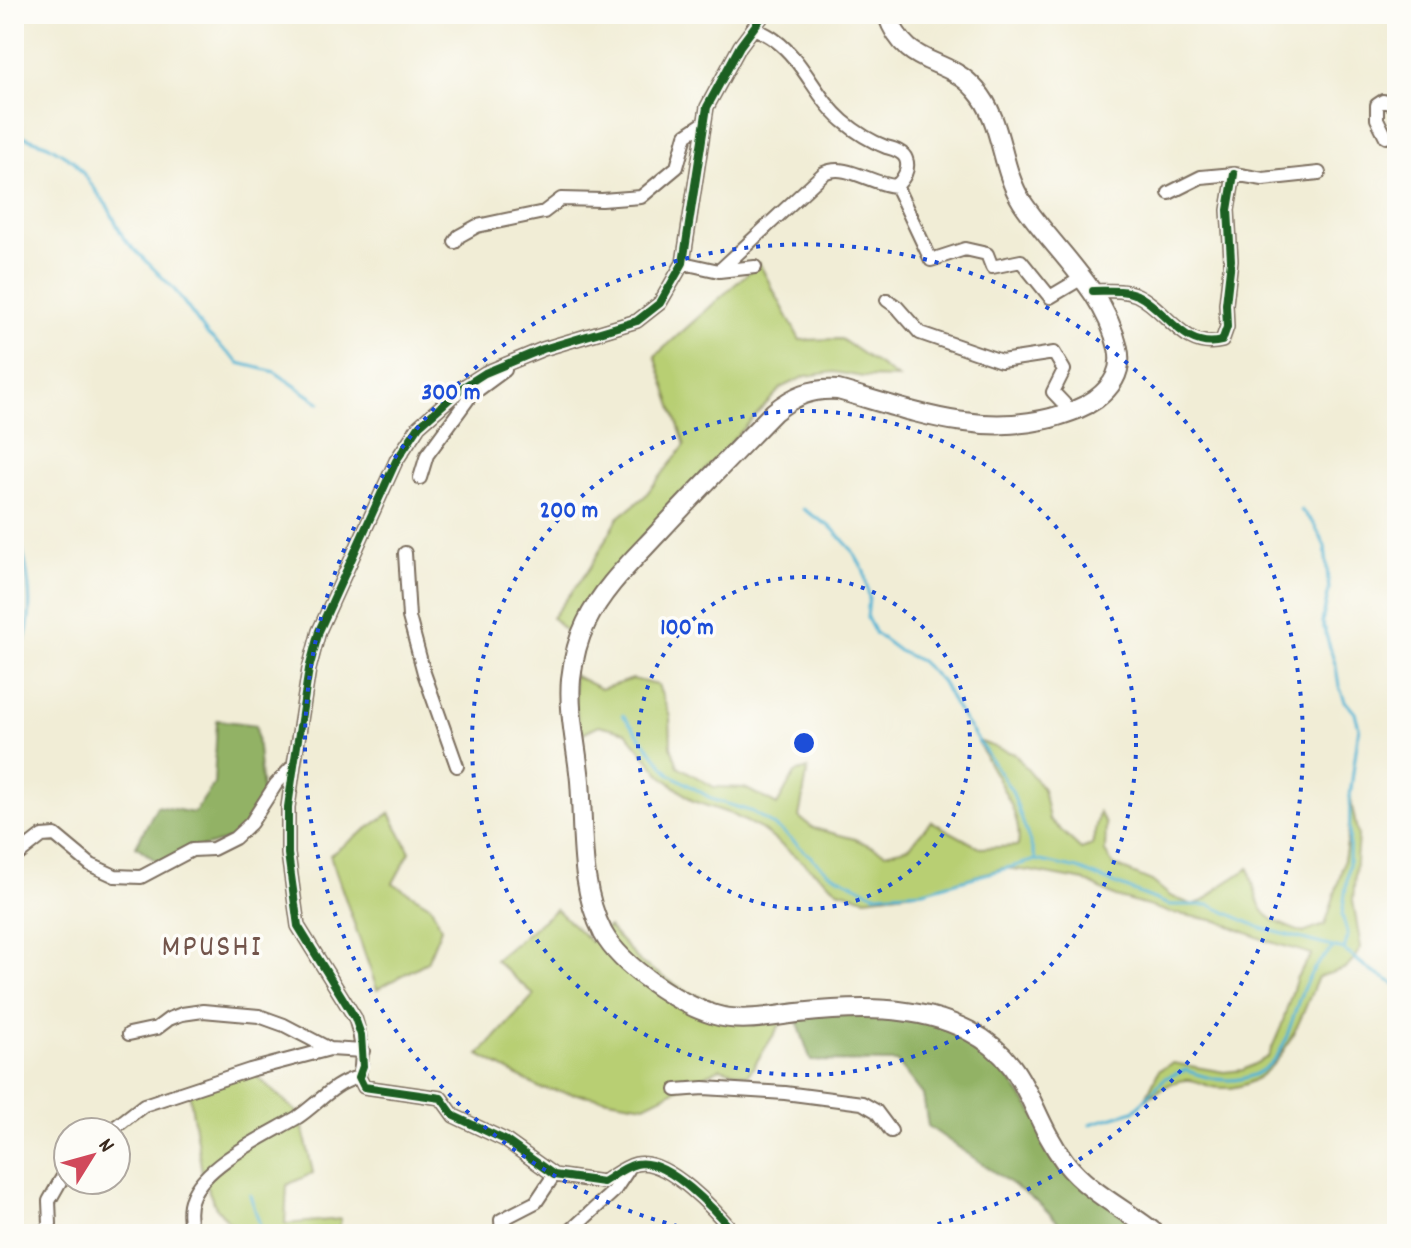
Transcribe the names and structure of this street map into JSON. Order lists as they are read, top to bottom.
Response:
{
  "districts": ["MPUSHI"],
  "north": "top right",
  "rings": ["300 m", "200 m", "100 m"]
}
